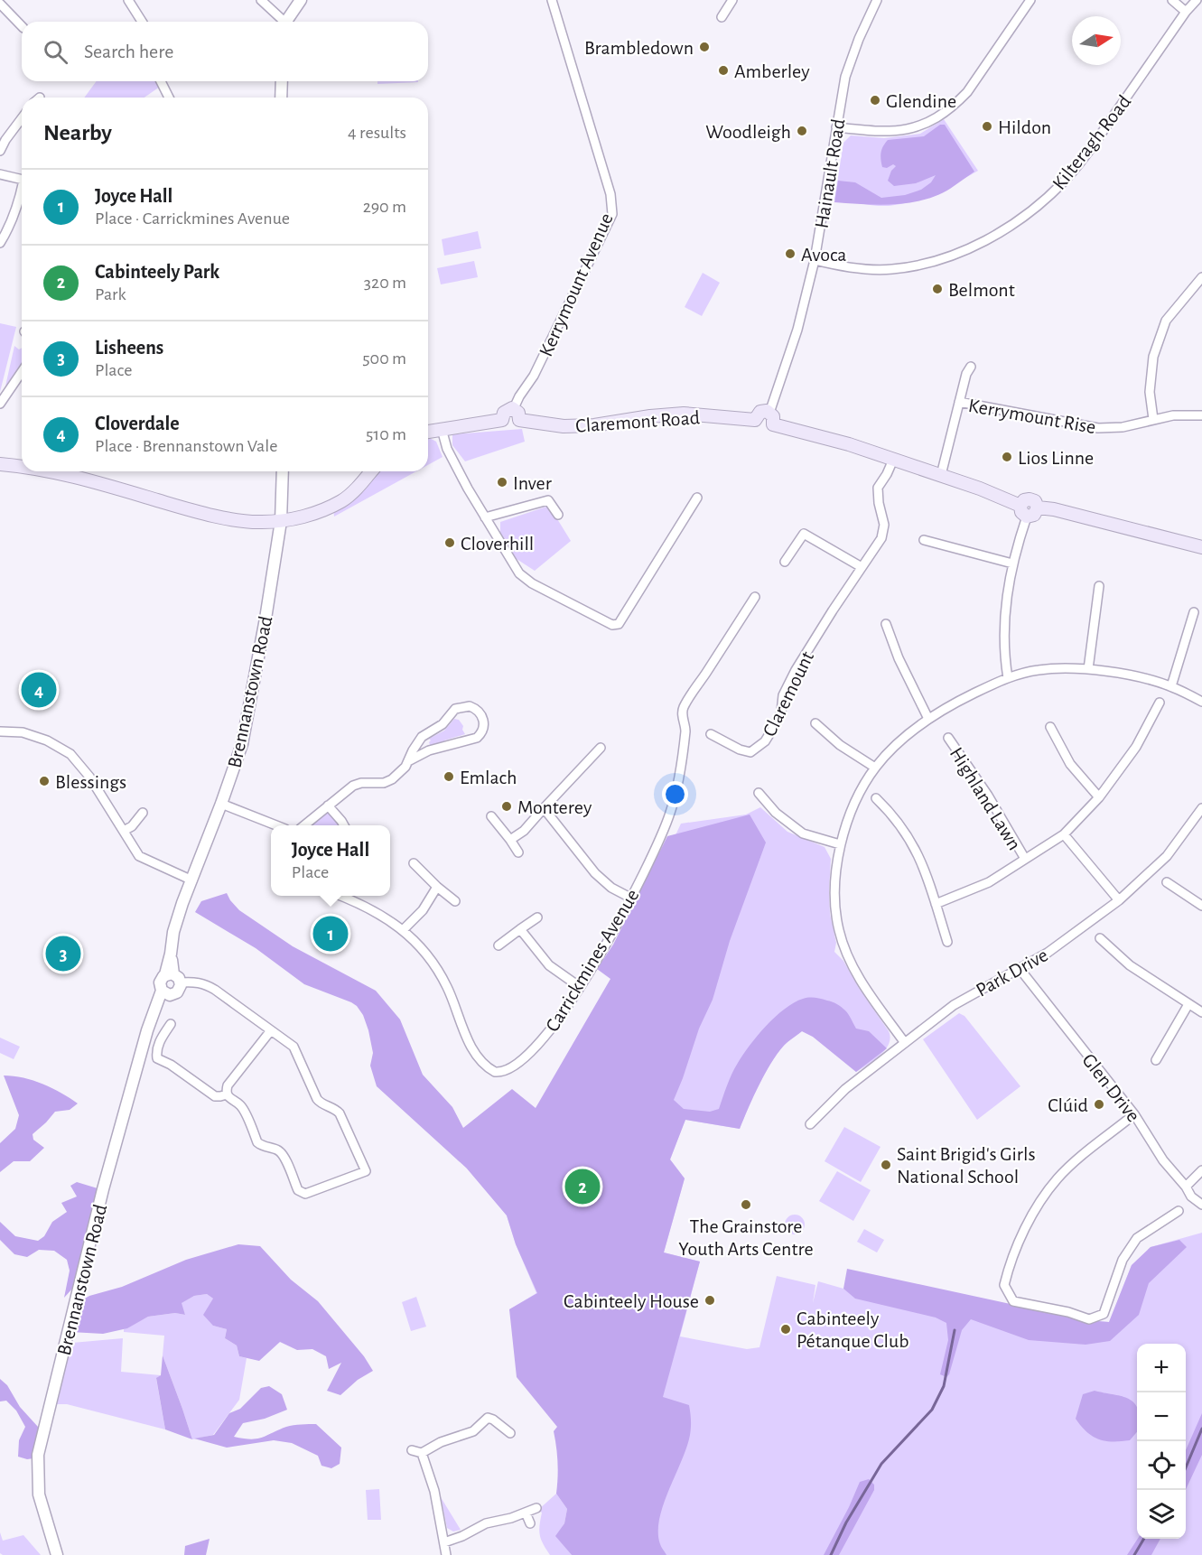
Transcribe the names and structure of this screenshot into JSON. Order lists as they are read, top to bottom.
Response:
{
  "streets": {
    "main road": ["Claremont Road"],
    "street": [
      "Kilteragh Road",
      "Hainault Road",
      "Kerrymount Avenue",
      "Kerrymount Rise",
      "Brennanstown Road",
      "Claremount",
      "Highland Lawn",
      "Carrickmines Avenue",
      "Park Drive",
      "Glen Drive"
    ]
  },
  "crossings": [
    ["Kilteragh Road", "Hainault Road"],
    ["Hainault Road", "Claremont Road"],
    ["Kerrymount Avenue", "Claremont Road"],
    ["Park Drive", "Glen Drive"]
  ],
  "places": [
    "Brambledown",
    "Amberley",
    "Glendine",
    "Hildon",
    "Woodleigh",
    "Avoca",
    "Belmont",
    "Lios Linne",
    "Inver",
    "Cloverhill",
    "Emlach",
    "Blessings",
    "Monterey",
    "Clúid",
    "Saint Brigid's Girls National School",
    "The Grainstore Youth Arts Centre",
    "Cabinteely House",
    "Cabinteely Pétanque Club"
  ],
  "north": "right",
  "page": {
    "search": "Search here",
    "heading": ["Nearby", "4 results"],
    "list": [
      {
        "mark": "1",
        "name": "Joyce Hall",
        "note": "Place · Carrickmines Avenue",
        "value": "290 m"
      },
      {
        "mark": "2",
        "name": "Cabinteely Park",
        "note": "Park",
        "value": "320 m"
      },
      {
        "mark": "3",
        "name": "Lisheens",
        "note": "Place",
        "value": "500 m"
      },
      {
        "mark": "4",
        "name": "Cloverdale",
        "note": "Place · Brennanstown Vale",
        "value": "510 m"
      }
    ],
    "pins": [
      "4",
      "1",
      "3",
      "2"
    ],
    "popup": ["Joyce Hall", "Place"],
    "map_buttons": ["+", "−"]
  }
}
